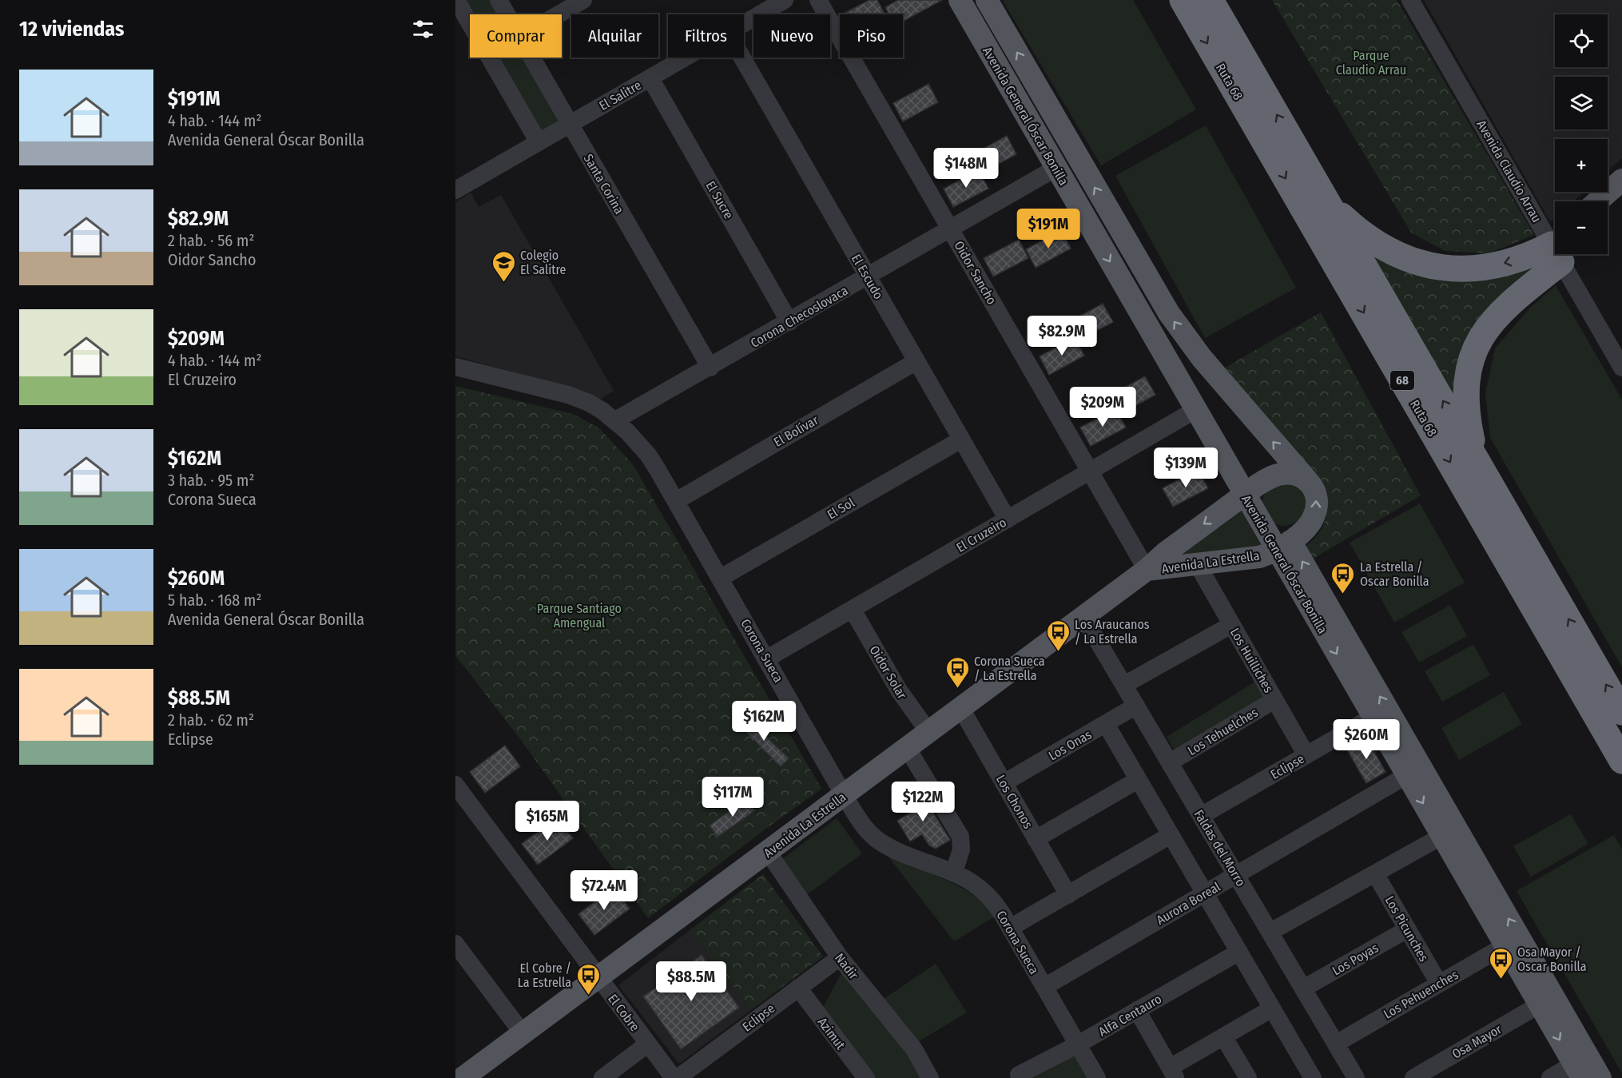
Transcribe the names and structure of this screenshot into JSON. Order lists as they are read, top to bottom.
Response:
{
  "streets": {
    "highway": ["Ruta 68", "68"],
    "main road": ["Avenida General Óscar Bonilla", "Avenida La Estrella"],
    "street": [
      "El Salitre",
      "Avenida Claudio Arrau",
      "Santa Corina",
      "El Sucre",
      "Oidor Sancho",
      "El Escudo",
      "Corona Checoslovaca",
      "El Bolívar",
      "El Sol",
      "El Cruzeiro",
      "Corona Sueca",
      "Los Huilliches",
      "Oidor Solar",
      "Los Tehuelches",
      "Los Onas",
      "Eclipse",
      "Los Chonos",
      "Faldas del Morro",
      "Aurora Boreal",
      "Los Picunches",
      "Los Poyas",
      "Nadir",
      "Los Pehuenches",
      "El Cobre",
      "Alfa Centauro",
      "Azimut",
      "Osa Mayor"
    ]
  },
  "crossings": [
    ["El Salitre", "Santa Corina"],
    ["El Salitre", "El Sucre"],
    ["Avenida General Óscar Bonilla", "Corona Checoslovaca"],
    ["Avenida General Óscar Bonilla", "El Cruzeiro"],
    ["Avenida General Óscar Bonilla", "Avenida La Estrella"],
    ["Avenida General Óscar Bonilla", "Eclipse"],
    ["Avenida General Óscar Bonilla", "Aurora Boreal"],
    ["Avenida General Óscar Bonilla", "Los Pehuenches"],
    ["Avenida General Óscar Bonilla", "Osa Mayor"],
    ["Santa Corina", "Corona Checoslovaca"],
    ["El Sucre", "Corona Checoslovaca"],
    ["Oidor Sancho", "Corona Checoslovaca"],
    ["Oidor Sancho", "El Cruzeiro"],
    ["Oidor Sancho", "Avenida La Estrella"],
    ["El Escudo", "Corona Checoslovaca"],
    ["El Escudo", "El Bolívar"],
    ["El Escudo", "El Sol"],
    ["El Escudo", "El Cruzeiro"],
    ["Corona Checoslovaca", "Corona Sueca"],
    ["El Bolívar", "Corona Sueca"],
    ["El Sol", "Corona Sueca"],
    ["El Cruzeiro", "Corona Sueca"],
    ["El Cruzeiro", "Oidor Solar"],
    ["Avenida La Estrella", "Corona Sueca"],
    ["Avenida La Estrella", "Los Huilliches"],
    ["Avenida La Estrella", "Oidor Solar"],
    ["Avenida La Estrella", "Los Chonos"],
    ["Avenida La Estrella", "Faldas del Morro"],
    ["Avenida La Estrella", "Nadir"],
    ["Avenida La Estrella", "El Cobre"],
    ["Corona Sueca", "Aurora Boreal"],
    ["Corona Sueca", "Alfa Centauro"],
    ["Los Huilliches", "Los Tehuelches"],
    ["Los Huilliches", "Eclipse"],
    ["Los Tehuelches", "Faldas del Morro"],
    ["Los Onas", "Los Chonos"],
    ["Los Onas", "Faldas del Morro"],
    ["Eclipse", "Faldas del Morro"],
    ["Eclipse", "Nadir"],
    ["Eclipse", "Azimut"],
    ["Faldas del Morro", "Aurora Boreal"],
    ["Faldas del Morro", "Los Poyas"],
    ["Faldas del Morro", "Los Pehuenches"],
    ["Los Picunches", "Los Poyas"],
    ["Los Picunches", "Los Pehuenches"]
  ],
  "parks": ["Parque Claudio Arrau", "Parque Santiago Amengual"],
  "places": {
    "school or university": ["Colegio El Salitre"],
    "bus stop": [
      "La Estrella / Oscar Bonilla",
      "Los Araucanos / La Estrella",
      "Corona Sueca / La Estrella",
      "Osa Mayor / Oscar Bonilla",
      "El Cobre / La Estrella"
    ]
  },
  "page": {
    "heading": "12 viviendas",
    "map_buttons": ["+", "−"],
    "chip": [
      "Comprar",
      "Alquilar",
      "Filtros",
      "Nuevo",
      "Piso"
    ],
    "list": [
      {
        "name": "$191M",
        "note": "4 hab. · 144 m² · Avenida General Óscar Bonilla"
      },
      {
        "name": "$82.9M",
        "note": "2 hab. · 56 m² · Oidor Sancho"
      },
      {
        "name": "$209M",
        "note": "4 hab. · 144 m² · El Cruzeiro"
      },
      {
        "name": "$162M",
        "note": "3 hab. · 95 m² · Corona Sueca"
      },
      {
        "name": "$260M",
        "note": "5 hab. · 168 m² · Avenida General Óscar Bonilla"
      },
      {
        "name": "$88.5M",
        "note": "2 hab. · 62 m² · Eclipse"
      }
    ],
    "price": [
      "$148M",
      "$191M",
      "$82.9M",
      "$209M",
      "$139M",
      "$162M",
      "$260M",
      "$117M",
      "$122M",
      "$165M",
      "$72.4M",
      "$88.5M"
    ]
  }
}
